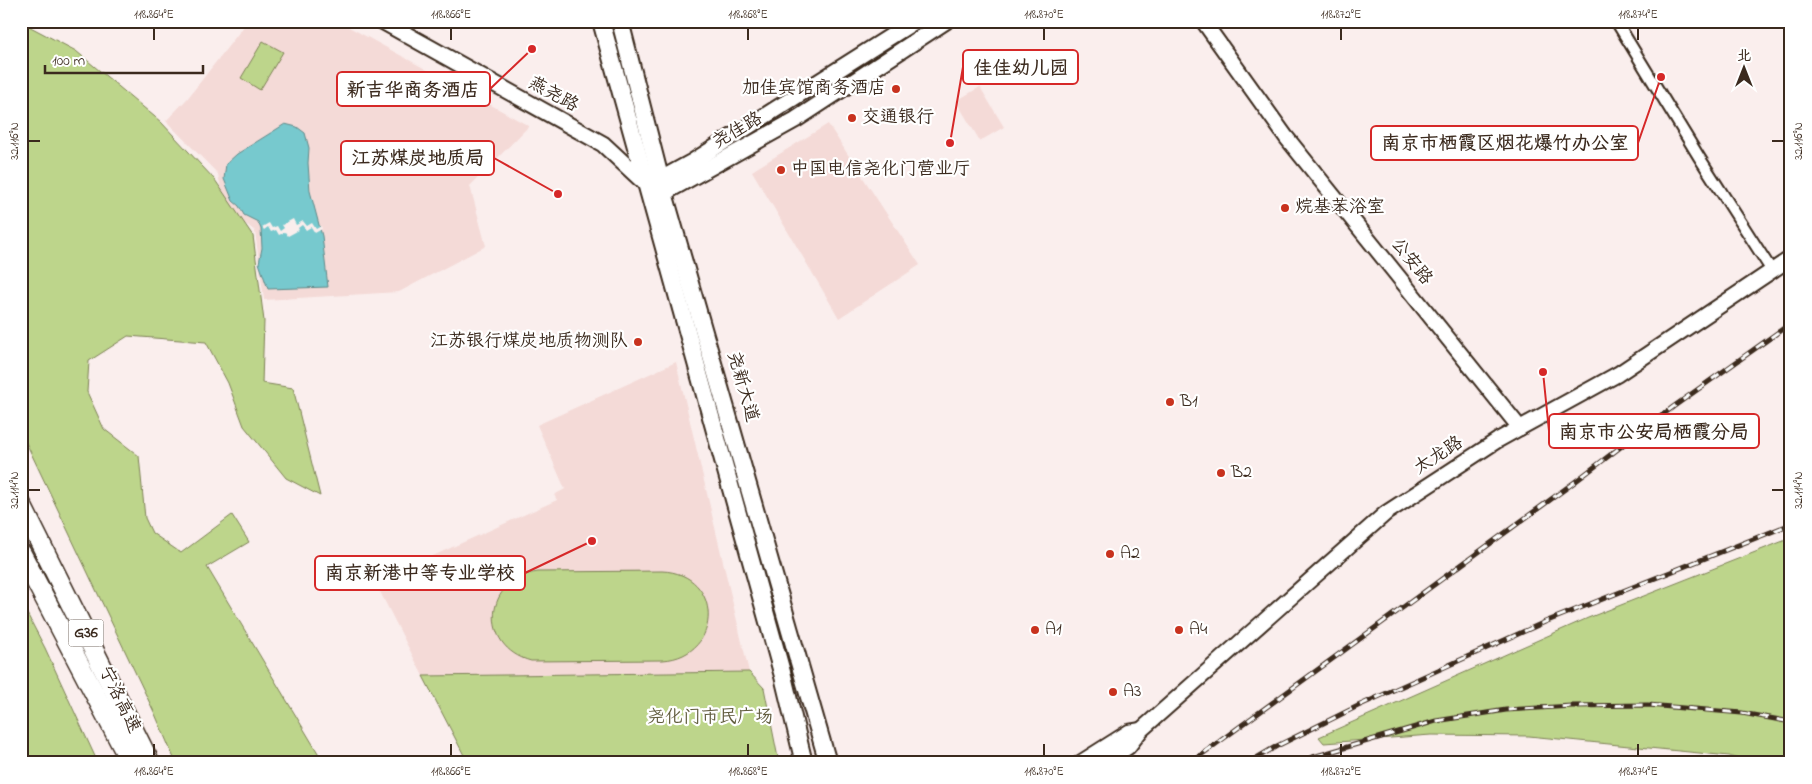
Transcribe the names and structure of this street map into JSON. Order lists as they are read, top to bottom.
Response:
{
  "streets": {
    "highway": ["G36", "宁洛高速"],
    "main road": ["燕尧路", "尧佳路", "尧新大道"],
    "street": ["公安路", "太龙路"]
  },
  "crossings": [
    ["燕尧路", "尧佳路"],
    ["燕尧路", "尧新大道"],
    ["尧佳路", "尧新大道"],
    ["公安路", "太龙路"]
  ],
  "parks": ["尧化门市民广场"],
  "places": [
    "新吉华商务酒店",
    "南京市栖霞区烟花爆竹办公室",
    "加佳宾馆商务酒店",
    "交通银行",
    "佳佳幼儿园",
    "中国电信尧化门营业厅",
    "江苏煤炭地质局",
    "烷基苯浴室",
    "江苏银行煤炭地质物测队",
    "南京市公安局栖霞分局",
    "B1",
    "B2",
    "南京新港中等专业学校",
    "A2",
    "A1",
    "A4",
    "A3"
  ],
  "scale_bar": "100 m",
  "north": "top",
  "coordinates": [
    "118.864°E",
    "118.866°E",
    "118.868°E",
    "118.870°E",
    "118.872°E",
    "118.874°E",
    "32.116°N",
    "32.114°N"
  ]
}
